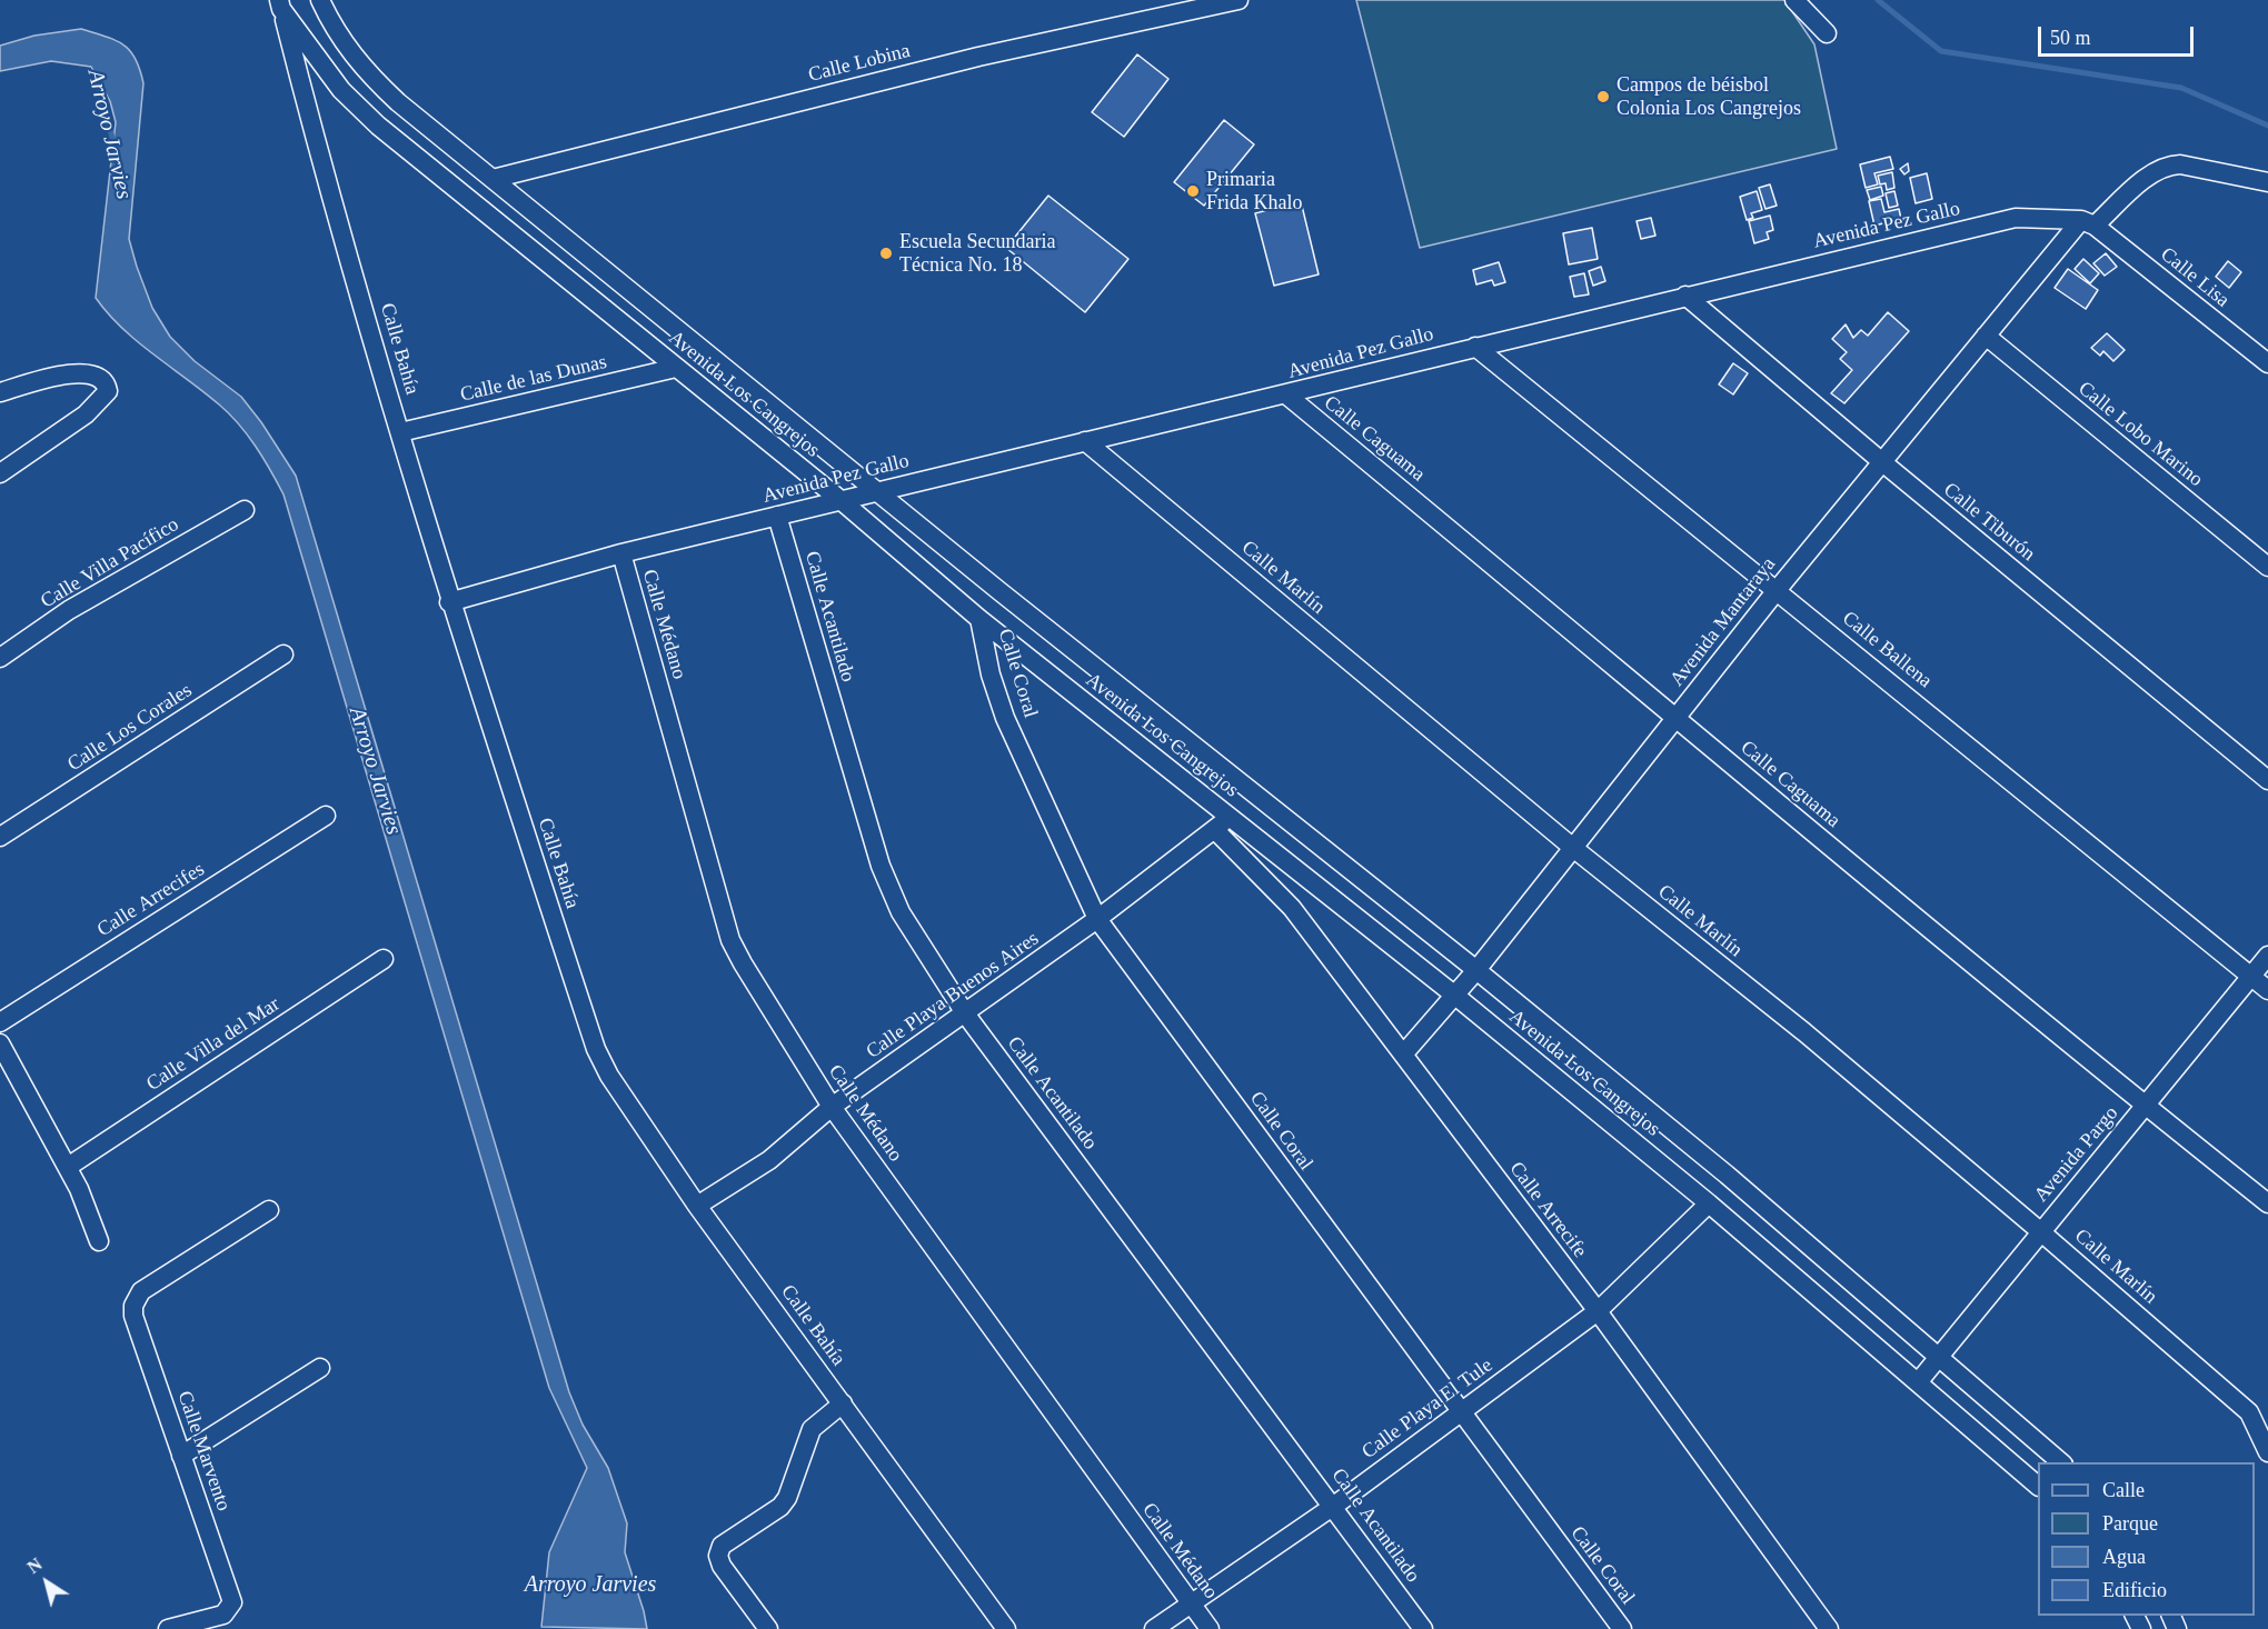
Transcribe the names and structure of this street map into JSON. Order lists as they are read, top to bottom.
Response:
{
  "streets": {
    "street": [
      "Calle Lobina",
      "Avenida Pez Gallo",
      "Calle Lisa",
      "Calle Bahía",
      "Calle de las Dunas",
      "Avenida Los Cangrejos",
      "Calle Lobo Marino",
      "Calle Caguama",
      "Calle Tiburón",
      "Calle Villa Pacífico",
      "Calle Marlín",
      "Calle Acantilado",
      "Avenida Mantaraya",
      "Calle Médano",
      "Calle Ballena",
      "Calle Coral",
      "Calle Los Corales",
      "Calle Arrecifes",
      "Calle Playa Buenos Aires",
      "Calle Villa del Mar",
      "Avenida Pargo",
      "Calle Arrecife",
      "Calle Playa El Tule",
      "Calle Marvento"
    ]
  },
  "crossings": [
    ["Calle Lobina", "Avenida Los Cangrejos"],
    ["Avenida Pez Gallo", "Calle Lisa"],
    ["Avenida Pez Gallo", "Calle Bahía"],
    ["Avenida Pez Gallo", "Avenida Los Cangrejos"],
    ["Avenida Pez Gallo", "Calle Caguama"],
    ["Avenida Pez Gallo", "Calle Tiburón"],
    ["Avenida Pez Gallo", "Calle Marlín"],
    ["Avenida Pez Gallo", "Calle Acantilado"],
    ["Avenida Pez Gallo", "Avenida Mantaraya"],
    ["Avenida Pez Gallo", "Calle Médano"],
    ["Avenida Pez Gallo", "Calle Ballena"],
    ["Calle Lisa", "Avenida Mantaraya"],
    ["Calle Bahía", "Calle de las Dunas"],
    ["Calle Bahía", "Avenida Los Cangrejos"],
    ["Calle Bahía", "Calle Playa Buenos Aires"],
    ["Calle de las Dunas", "Avenida Los Cangrejos"],
    ["Avenida Los Cangrejos", "Avenida Mantaraya"],
    ["Avenida Los Cangrejos", "Calle Coral"],
    ["Avenida Los Cangrejos", "Calle Playa Buenos Aires"],
    ["Avenida Los Cangrejos", "Avenida Pargo"],
    ["Avenida Los Cangrejos", "Calle Playa El Tule"],
    ["Calle Lobo Marino", "Avenida Mantaraya"],
    ["Calle Caguama", "Avenida Mantaraya"],
    ["Calle Caguama", "Avenida Pargo"],
    ["Calle Tiburón", "Avenida Mantaraya"],
    ["Calle Marlín", "Avenida Mantaraya"],
    ["Calle Marlín", "Avenida Pargo"],
    ["Calle Acantilado", "Calle Playa Buenos Aires"],
    ["Calle Acantilado", "Calle Playa El Tule"],
    ["Avenida Mantaraya", "Calle Ballena"],
    ["Avenida Mantaraya", "Calle Arrecife"],
    ["Calle Médano", "Calle Playa Buenos Aires"],
    ["Calle Médano", "Calle Playa El Tule"],
    ["Calle Ballena", "Avenida Pargo"],
    ["Calle Coral", "Calle Playa Buenos Aires"],
    ["Calle Coral", "Calle Playa El Tule"],
    ["Calle Playa Buenos Aires", "Calle Arrecife"],
    ["Calle Arrecife", "Calle Playa El Tule"]
  ],
  "water": ["Arroyo Jarvies"],
  "places": ["Campos de béisbol Colonia Los Cangrejos", "Primaria Frida Khalo", "Escuela Secundaria Técnica No. 18"],
  "legend": [
    "Calle",
    "Parque",
    "Agua",
    "Edificio"
  ],
  "scale_bar": "50 m",
  "north": "top left"
}
